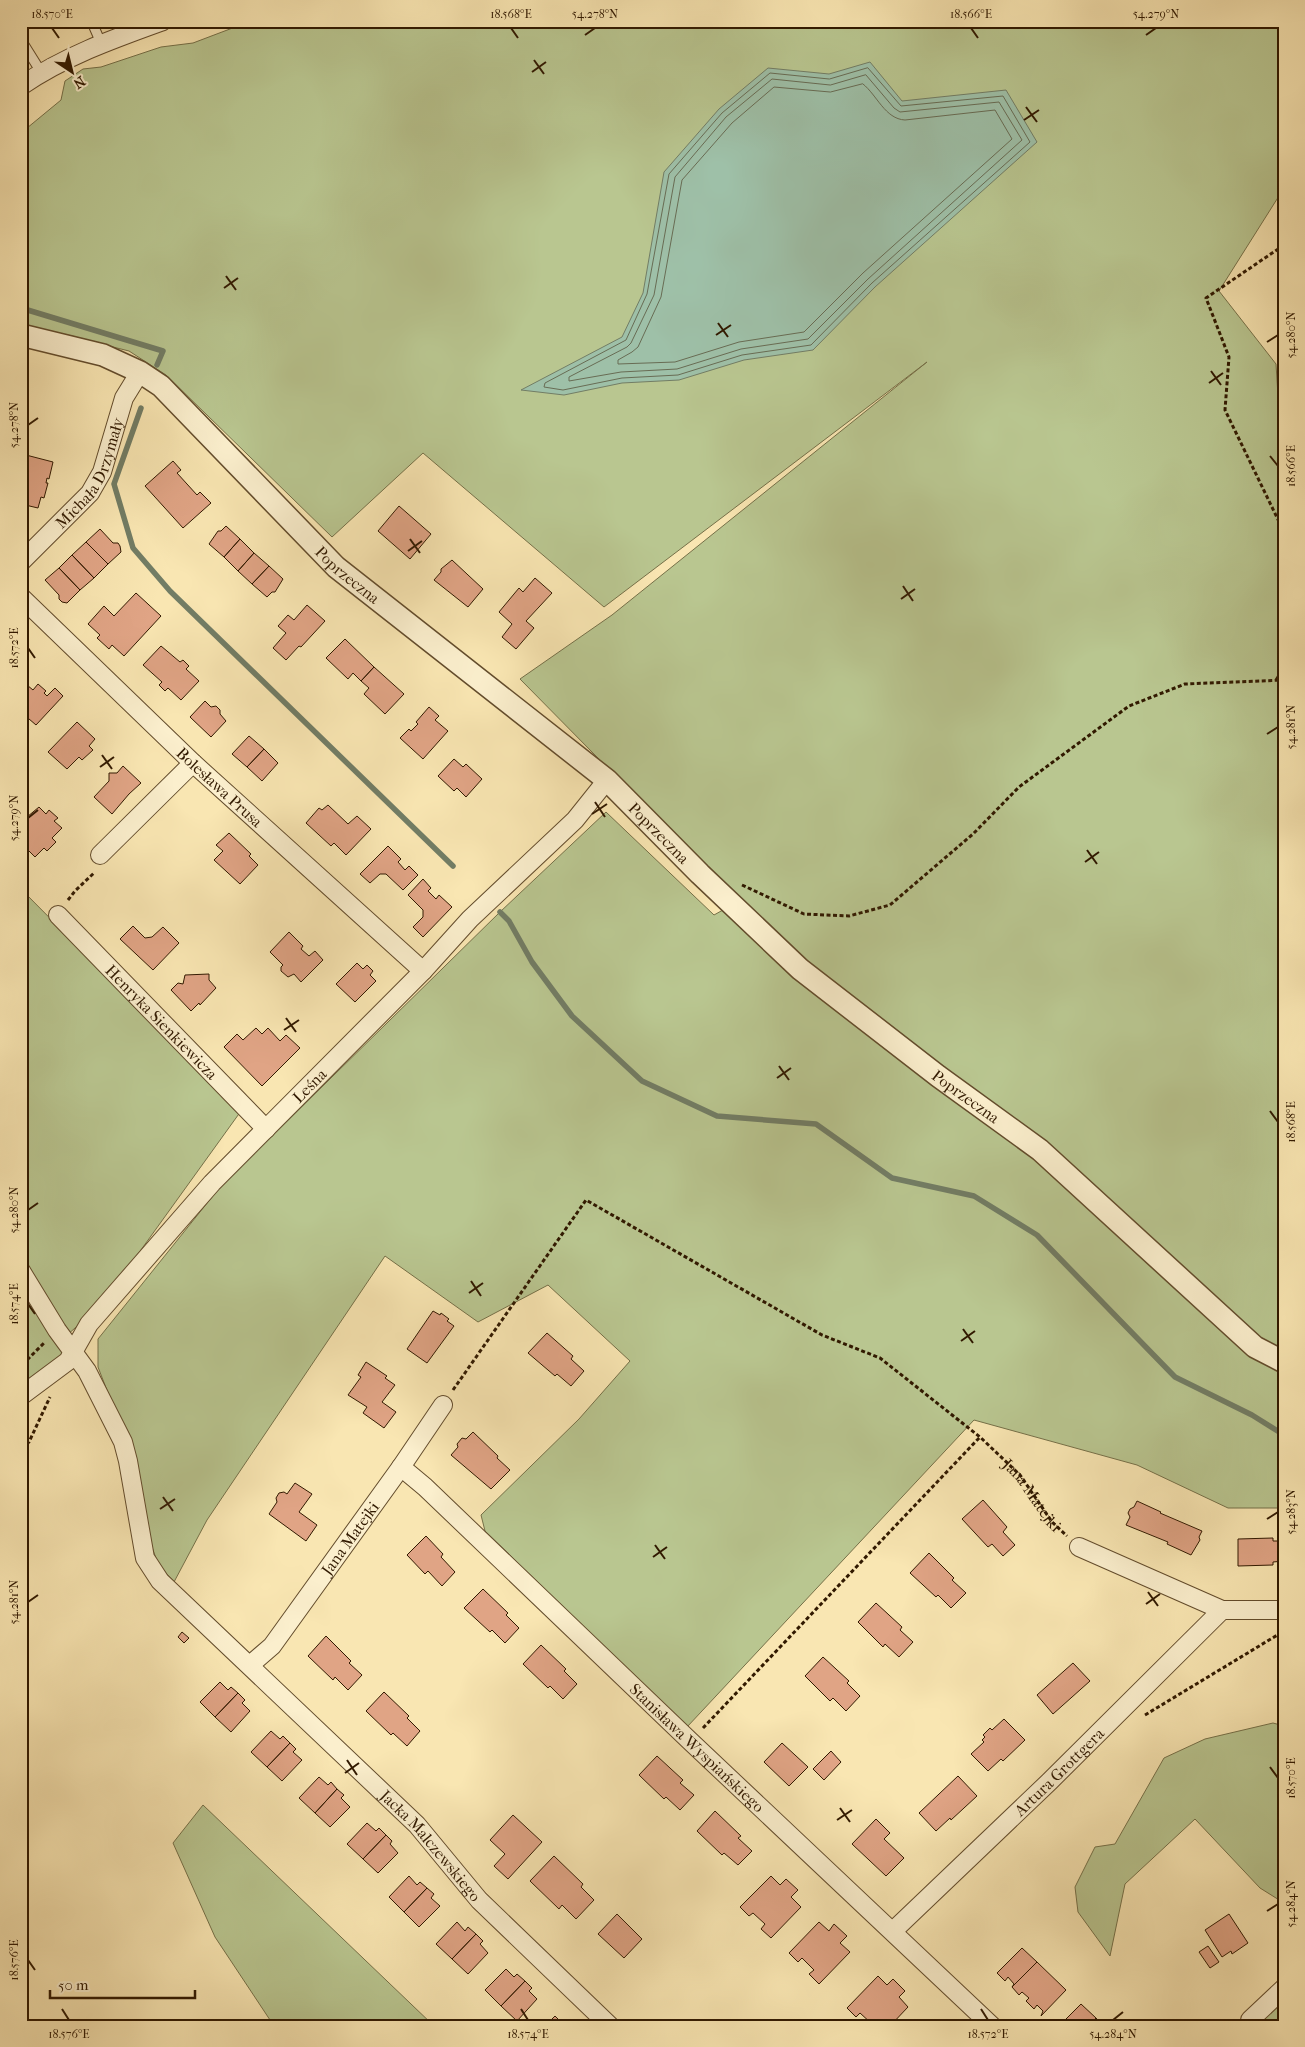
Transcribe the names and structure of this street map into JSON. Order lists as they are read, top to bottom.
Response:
{
  "streets": {
    "street": [
      "Michała Drzymały",
      "Poprzeczna",
      "Bolesława Prusa",
      "Henryka Sienkiewicza",
      "Leśna",
      "Jana Matejki",
      "Stanisława Wyspiańskiego",
      "Artura Grottgera",
      "Jacka Malczewskiego"
    ]
  },
  "crossings": [
    ["Michała Drzymały", "Poprzeczna"],
    ["Poprzeczna", "Leśna"],
    ["Bolesława Prusa", "Leśna"],
    ["Henryka Sienkiewicza", "Leśna"],
    ["Leśna", "Jacka Malczewskiego"],
    ["Jana Matejki", "Stanisława Wyspiańskiego"],
    ["Jana Matejki", "Jacka Malczewskiego"],
    ["Stanisława Wyspiańskiego", "Artura Grottgera"]
  ],
  "scale_bar": "50 m",
  "north": "bottom right",
  "coordinates": [
    "18.570°E",
    "18.568°E",
    "54.278°N",
    "18.566°E",
    "54.279°N",
    "54.280°N",
    "18.572°E",
    "54.281°N",
    "18.574°E",
    "54.283°N",
    "54.284°N",
    "18.576°E"
  ]
}
